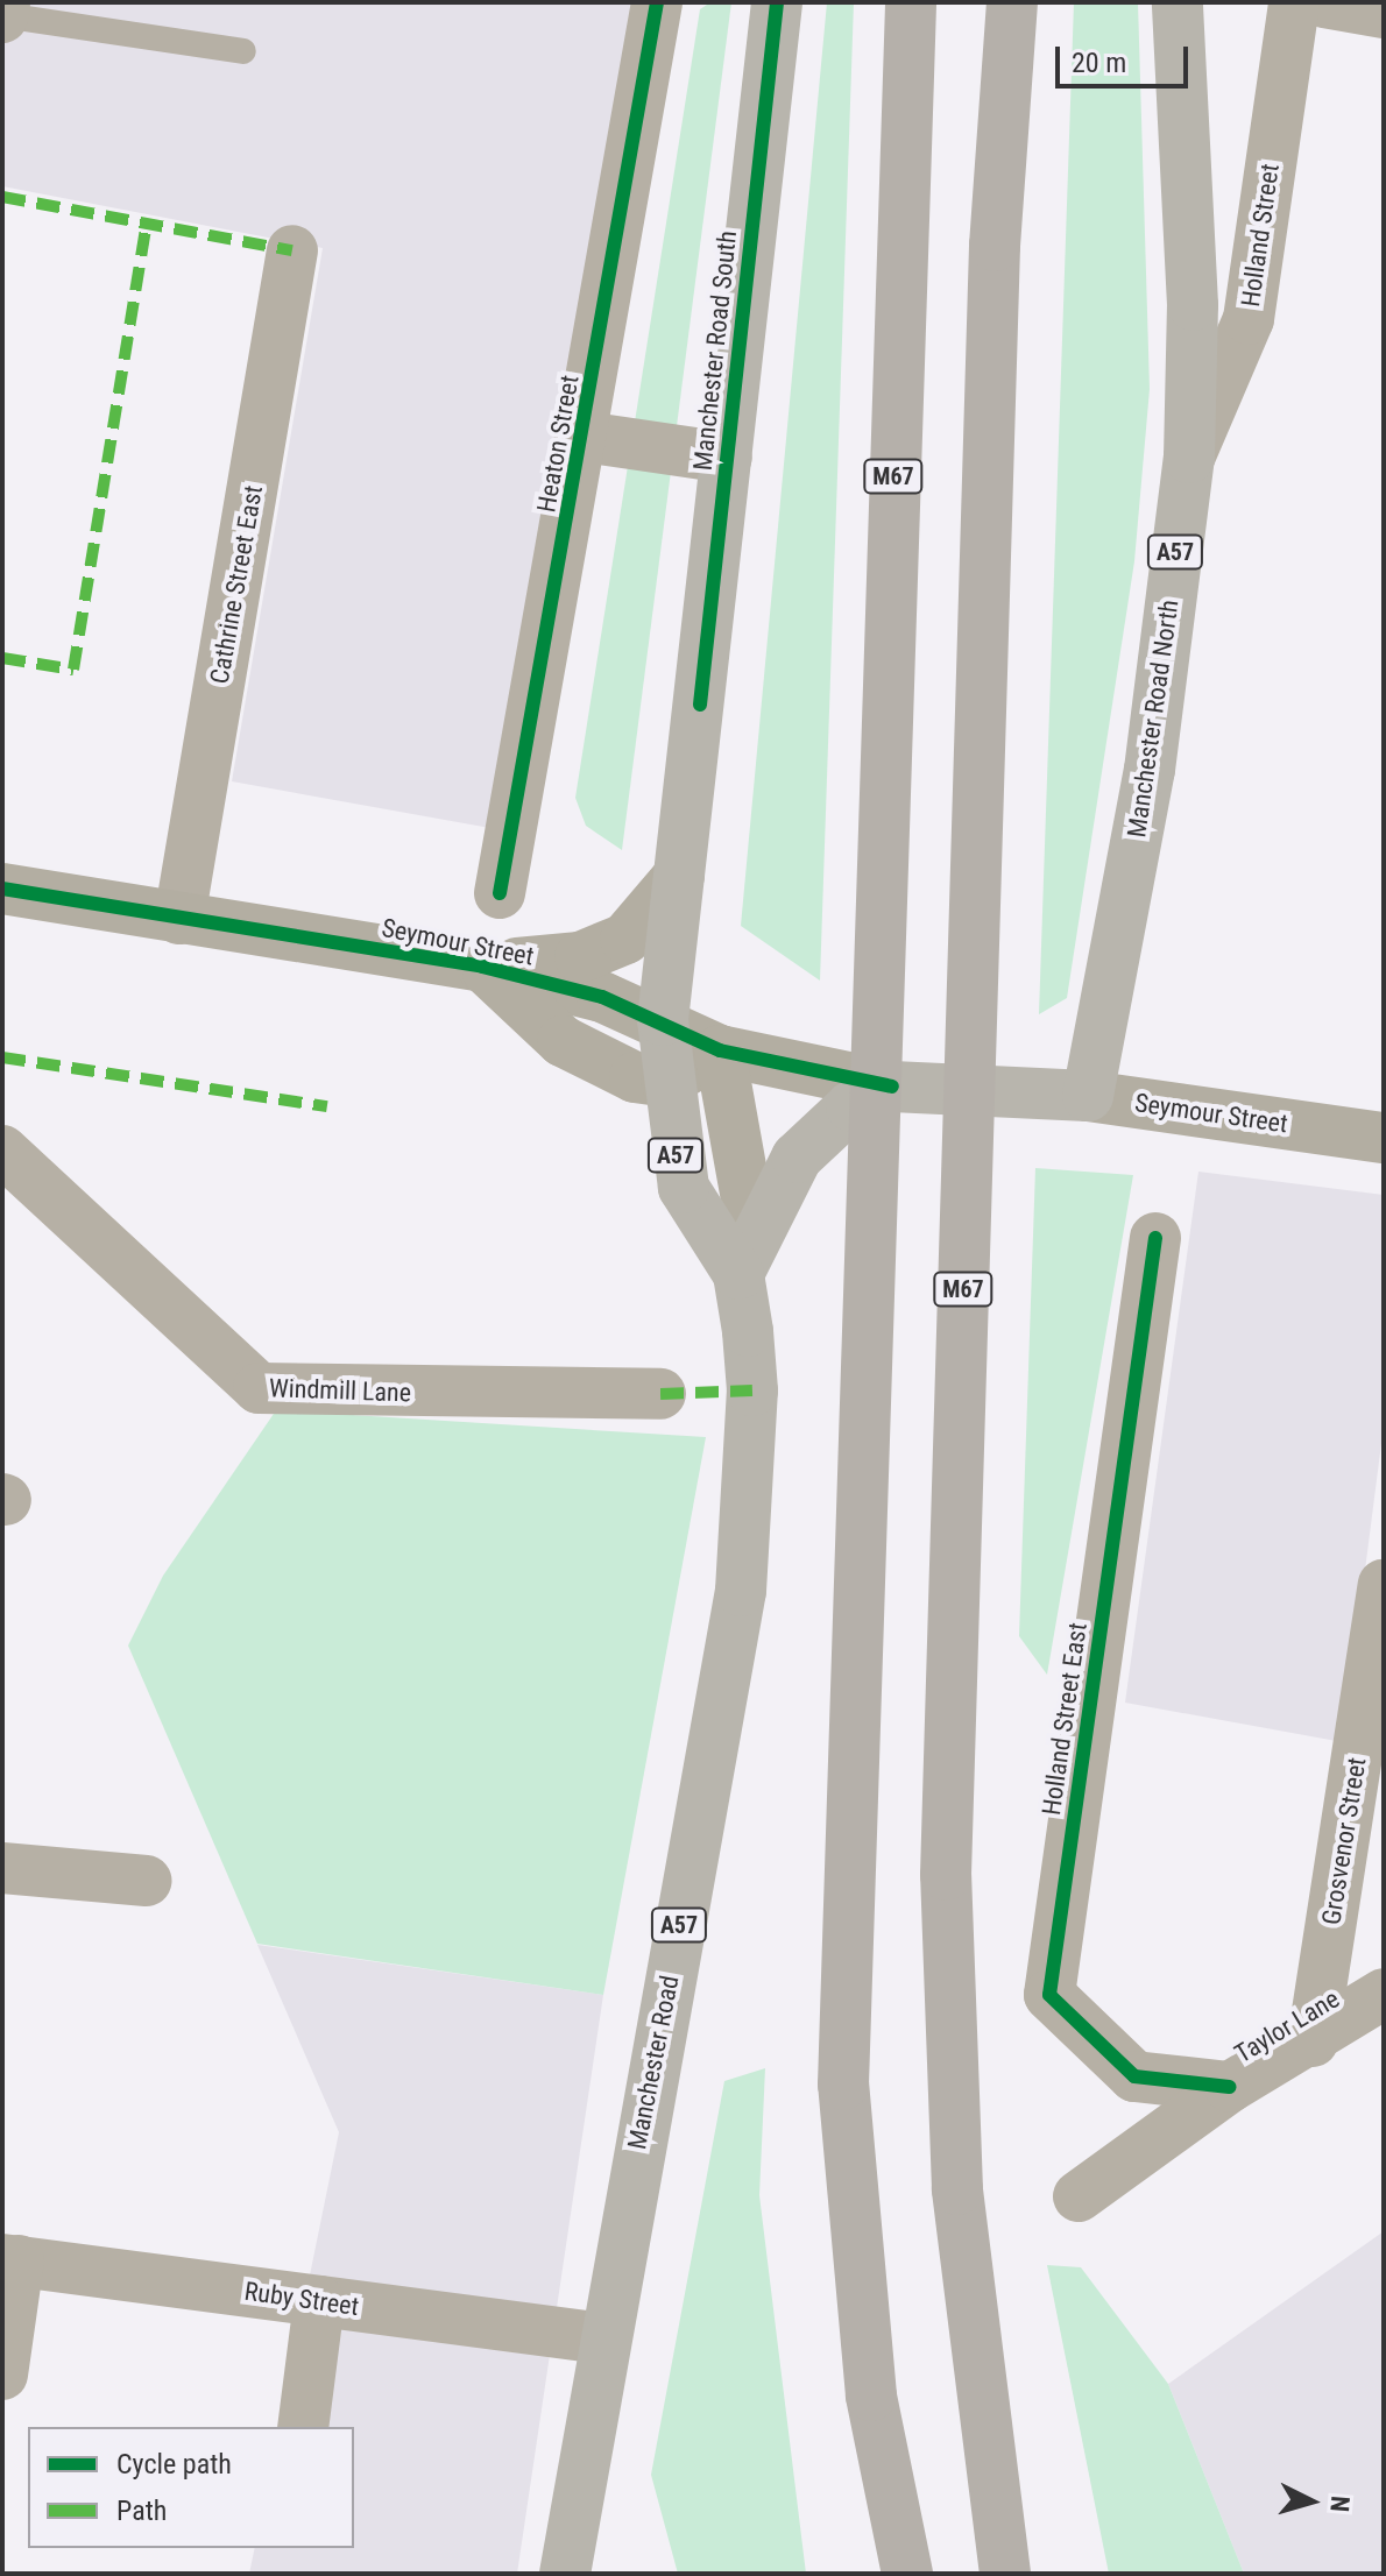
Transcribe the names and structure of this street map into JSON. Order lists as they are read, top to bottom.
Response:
{
  "streets": {
    "highway": ["M67"],
    "main road": [
      "Manchester Road South",
      "A57",
      "Manchester Road North",
      "Seymour Street",
      "Manchester Road"
    ],
    "street": [
      "Holland Street",
      "Heaton Street",
      "Cathrine Street East",
      "Windmill Lane",
      "Holland Street East",
      "Grosvenor Street",
      "Taylor Lane",
      "Ruby Street"
    ]
  },
  "crossings": [
    ["Holland Street", "Manchester Road North"],
    ["Manchester Road South", "Seymour Street"],
    ["Manchester Road South", "Manchester Road"],
    ["Cathrine Street East", "Seymour Street"],
    ["Manchester Road North", "Seymour Street"],
    ["Seymour Street", "Manchester Road"],
    ["Holland Street East", "Taylor Lane"],
    ["Grosvenor Street", "Taylor Lane"],
    ["Manchester Road", "Ruby Street"]
  ],
  "legend": ["Cycle path", "Path"],
  "scale_bar": "20 m",
  "north": "right"
}
